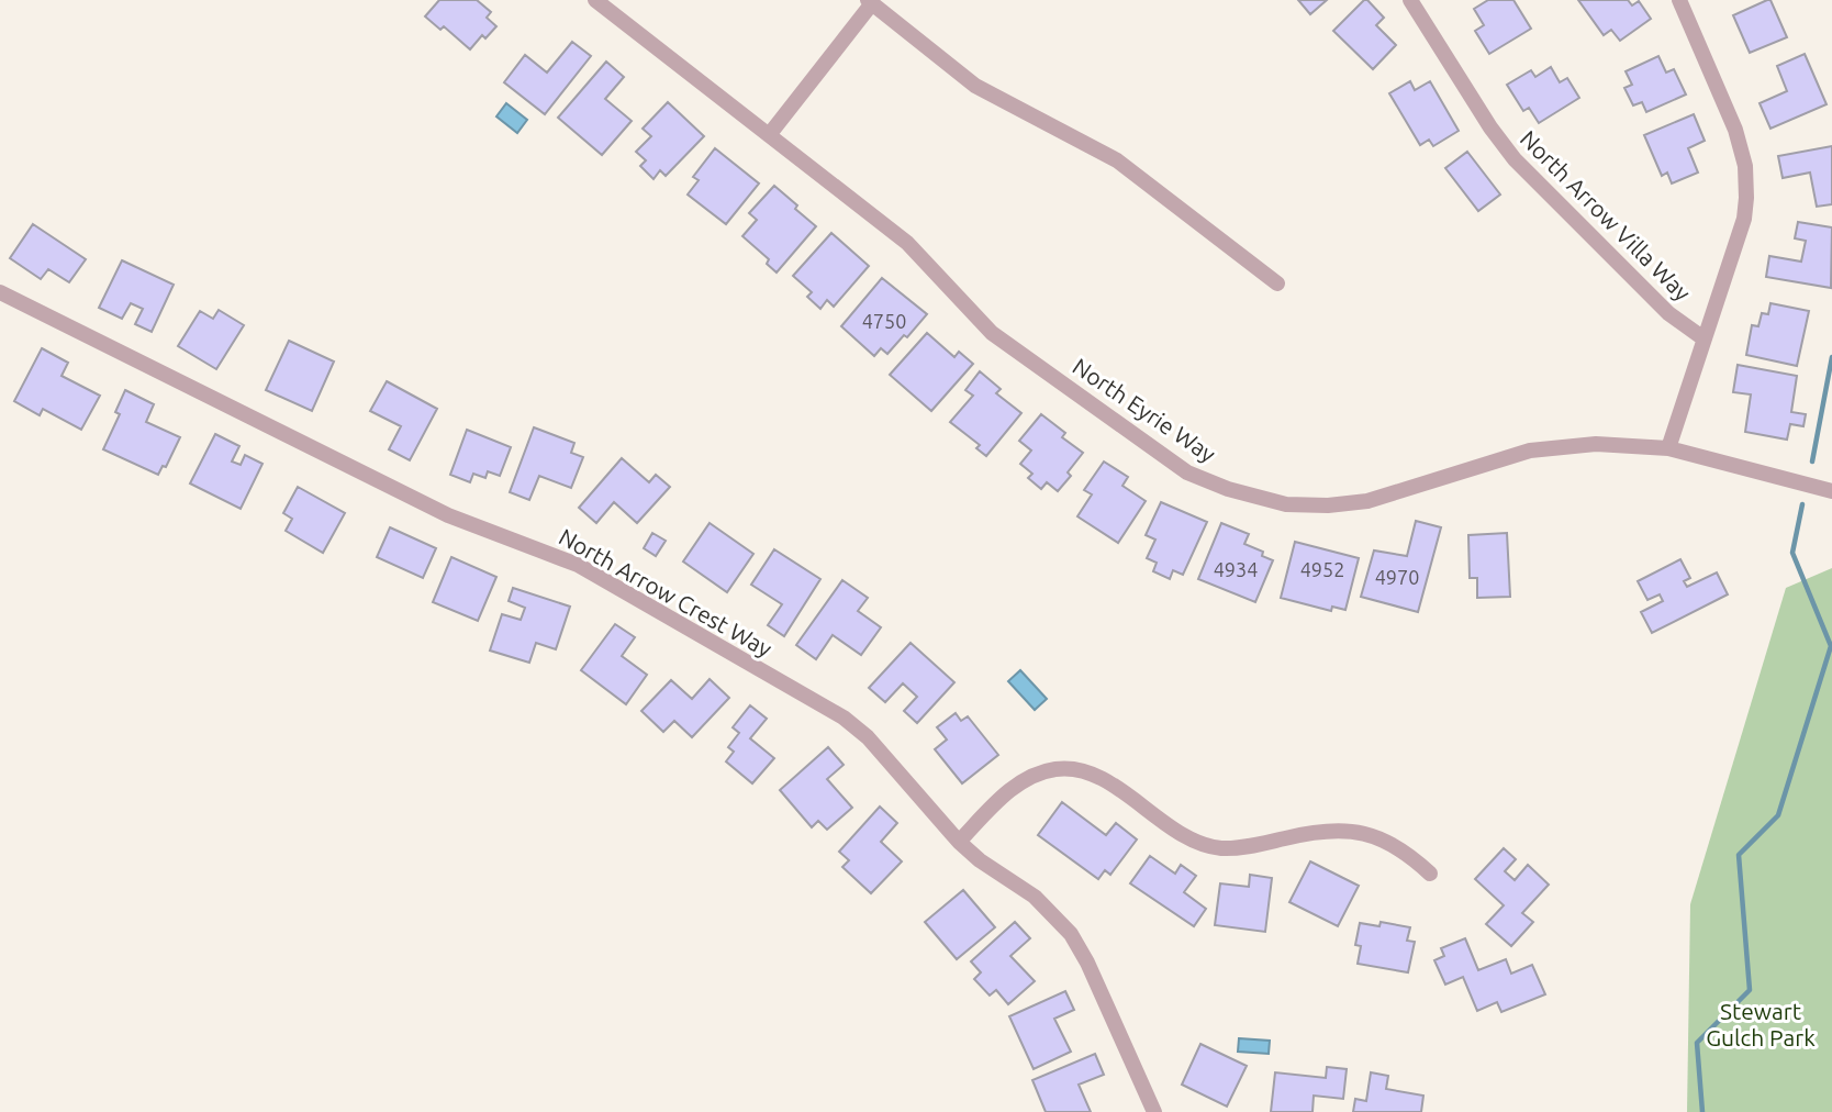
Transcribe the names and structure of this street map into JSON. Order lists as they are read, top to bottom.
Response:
{
  "streets": {
    "street": ["North Arrow Villa Way", "North Eyrie Way", "North Arrow Crest Way"]
  },
  "parks": ["Stewart Gulch Park"],
  "house_numbers": [
    "4750",
    "4934",
    "4952",
    "4970"
  ]
}
